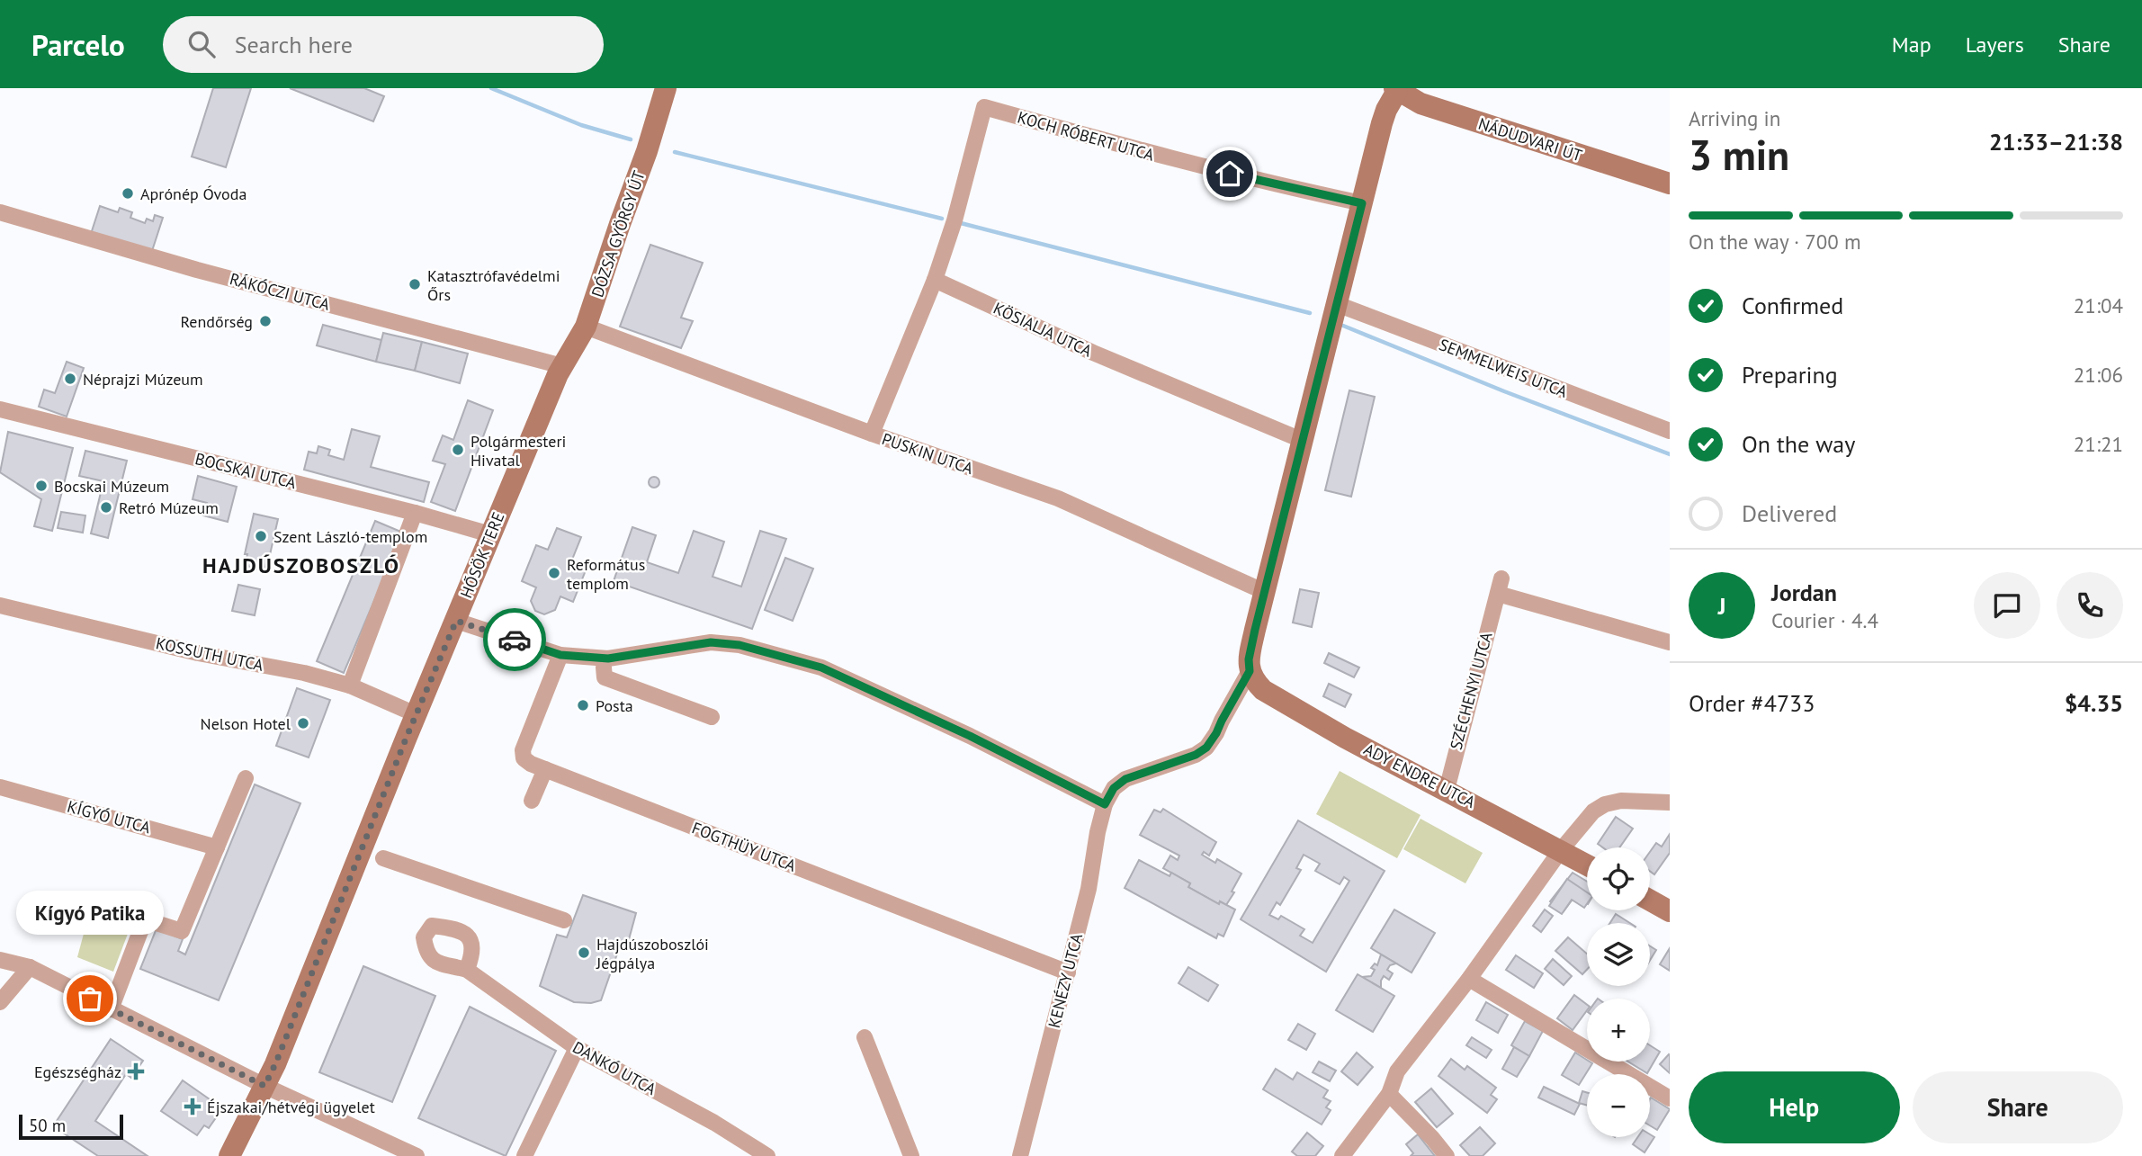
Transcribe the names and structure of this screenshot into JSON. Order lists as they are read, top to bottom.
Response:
{
  "streets": {
    "main road": [
      "NÁDUDVARI ÚT",
      "DÓZSA GYÖRGY ÚT",
      "HŐSÖK TERE",
      "ADY ENDRE UTCA"
    ],
    "street": [
      "KOCH RÓBERT UTCA",
      "RÁKÓCZI UTCA",
      "KÖSIALJA UTCA",
      "SEMMELWEIS UTCA",
      "PUSKIN UTCA",
      "BOCSKAI UTCA",
      "KOSSUTH UTCA",
      "SZÉCHENYI UTCA",
      "KÍGYÓ UTCA",
      "FOGTHÜY UTCA",
      "KENÉZY UTCA",
      "DANKÓ UTCA"
    ]
  },
  "crossings": [
    ["KOCH RÓBERT UTCA", "KÖSIALJA UTCA"],
    ["DÓZSA GYÖRGY ÚT", "RÁKÓCZI UTCA"],
    ["DÓZSA GYÖRGY ÚT", "PUSKIN UTCA"],
    ["DÓZSA GYÖRGY ÚT", "HŐSÖK TERE"],
    ["RÁKÓCZI UTCA", "HŐSÖK TERE"],
    ["BOCSKAI UTCA", "HŐSÖK TERE"],
    ["HŐSÖK TERE", "KOSSUTH UTCA"],
    ["SZÉCHENYI UTCA", "ADY ENDRE UTCA"],
    ["FOGTHÜY UTCA", "KENÉZY UTCA"]
  ],
  "districts": ["HAJDÚSZOBOSZLÓ"],
  "places": {
    "other": [
      "Aprónép Óvoda",
      "Katasztrófavédelmi Őrs",
      "Rendőrség",
      "Néprajzi Múzeum",
      "Polgármesteri Hivatal",
      "Bocskai Múzeum",
      "Retró Múzeum",
      "Szent László-templom",
      "Református templom",
      "Posta",
      "Nelson Hotel",
      "Hajdúszoboszlói Jégpálya",
      "Kígyó Patika"
    ],
    "health": ["Egészségház", "Éjszakai/hétvégi ügyelet"]
  },
  "scale_bar": "50 m",
  "page": {
    "header": "Parcelo",
    "search": "Search here",
    "nav": ["Map", "Layers", "Share"],
    "heading": ["3 min", "Arriving in", "21:33–21:38"],
    "panel": [
      "Jordan",
      "Courier · 4.4",
      "Order #4733",
      "$4.35"
    ],
    "bar": "On the way · 700 m",
    "list": [
      ["Confirmed", "21:04"],
      ["Preparing", "21:06"],
      ["On the way", "21:21"],
      "Delivered"
    ],
    "round": "J",
    "map_buttons": ["+", "−"],
    "bubble": "Kígyó Patika",
    "buttons": ["Help", "Share"],
    "scale": "50 m"
  }
}
